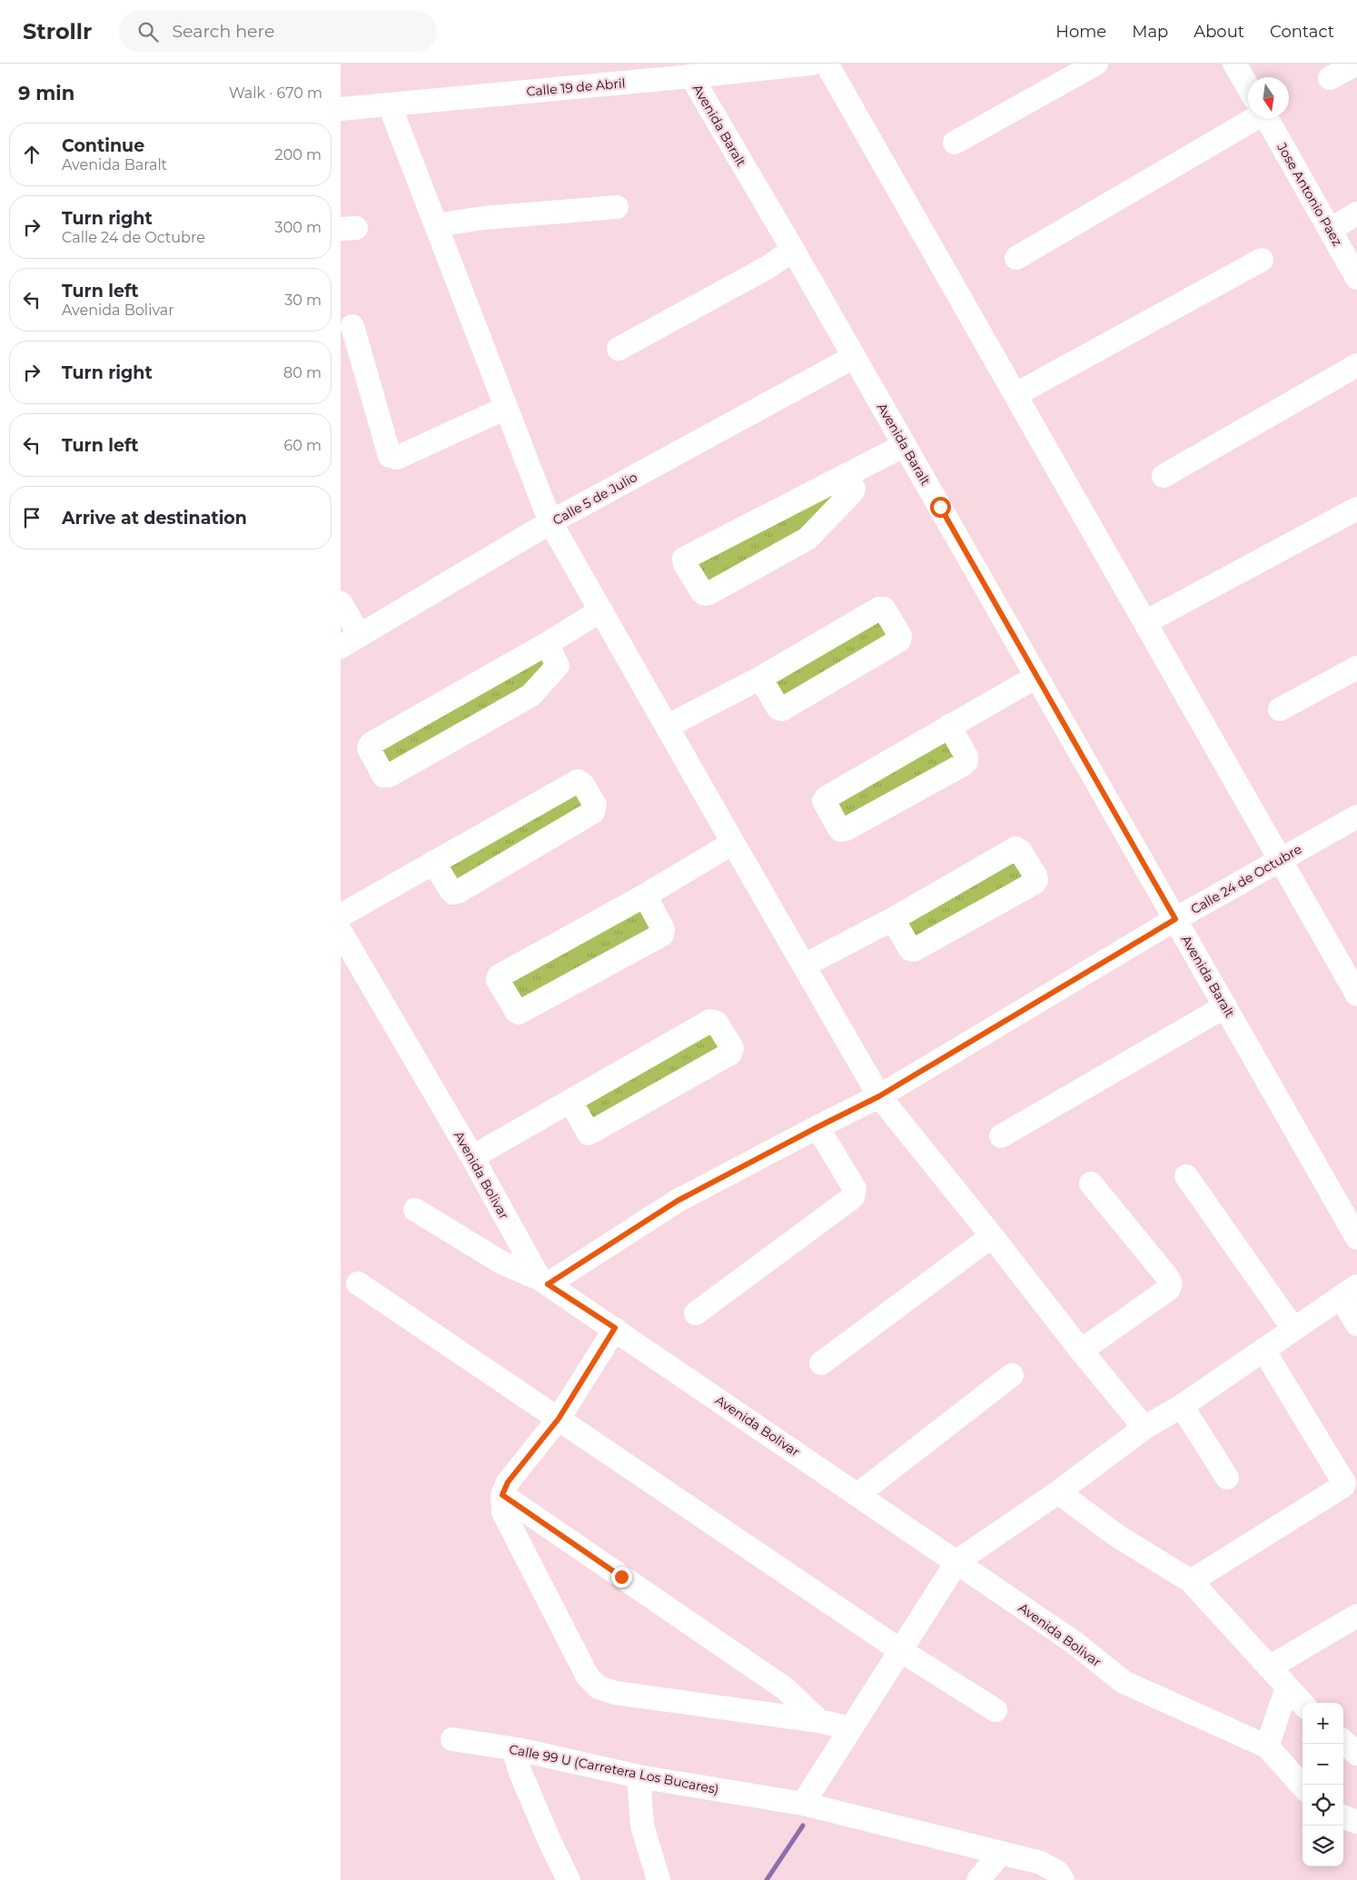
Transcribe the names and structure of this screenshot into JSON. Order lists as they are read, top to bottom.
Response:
{
  "streets": {
    "street": [
      "Calle 19 de Abril",
      "Avenida Baralt",
      "Jose Antonio Paez",
      "Calle 5 de Julio",
      "Calle 24 de Octubre",
      "Avenida Bolivar",
      "Calle 99 U (Carretera Los Bucares)"
    ]
  },
  "crossings": [
    ["Calle 19 de Abril", "Avenida Baralt"],
    ["Avenida Baralt", "Calle 5 de Julio"],
    ["Avenida Baralt", "Calle 24 de Octubre"],
    ["Calle 24 de Octubre", "Avenida Bolivar"]
  ],
  "north": "bottom",
  "page": {
    "header": "Strollr",
    "search": "Search here",
    "nav": [
      "Home",
      "Map",
      "About",
      "Contact"
    ],
    "heading": ["9 min", "Walk · 670 m"],
    "list": [
      ["Continue", "Avenida Baralt", "200 m"],
      ["Turn right", "Calle 24 de Octubre", "300 m"],
      ["Turn left", "Avenida Bolivar", "30 m"],
      ["Turn right", "80 m"],
      ["Turn left", "60 m"],
      "Arrive at destination"
    ],
    "map_buttons": ["+", "−"]
  }
}
